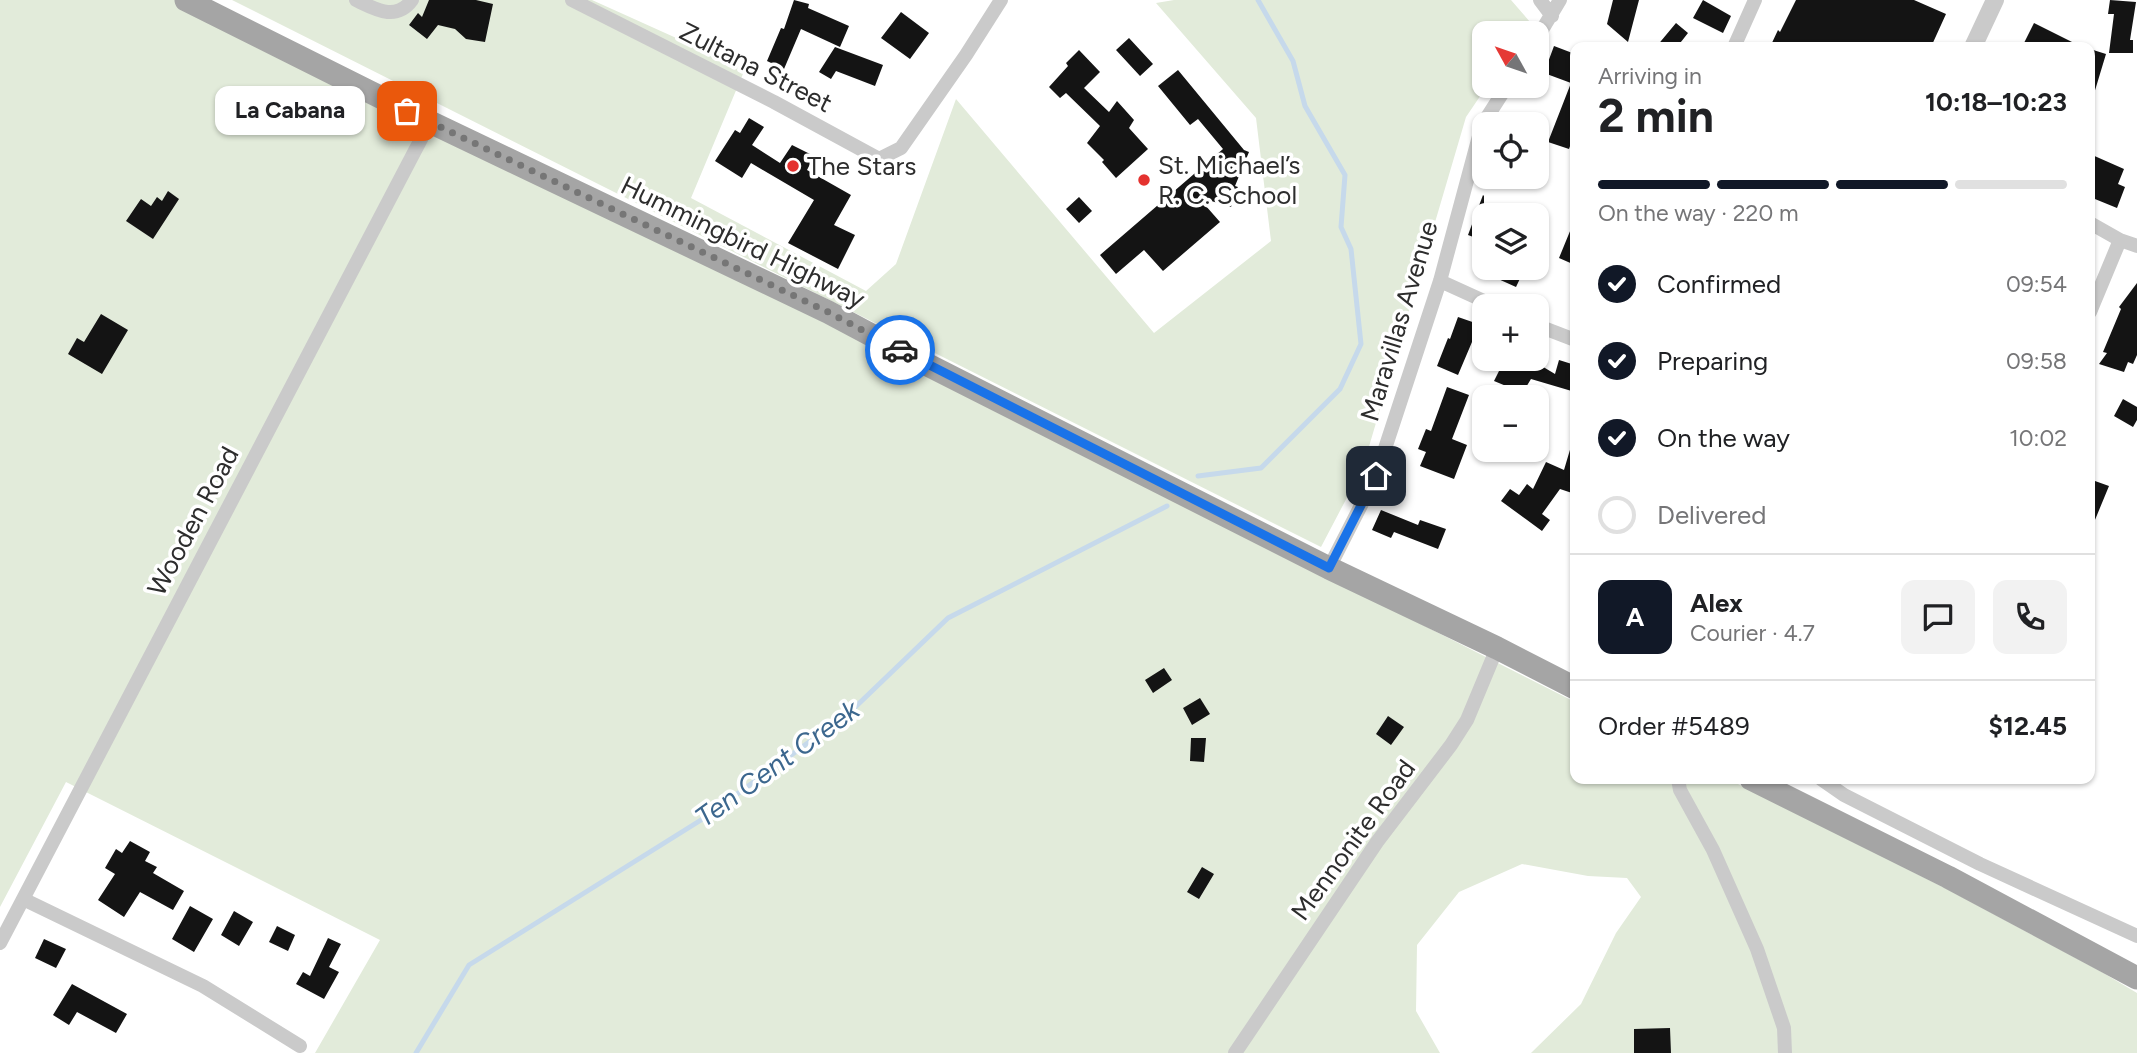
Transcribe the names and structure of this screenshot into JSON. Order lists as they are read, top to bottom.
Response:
{
  "streets": {
    "main road": ["Hummingbird Highway"],
    "street": [
      "Zultana Street",
      "Maravillas Avenue",
      "Wooden Road",
      "Mennonite Road"
    ]
  },
  "crossings": [
    ["Hummingbird Highway", "Maravillas Avenue"],
    ["Hummingbird Highway", "Wooden Road"],
    ["Hummingbird Highway", "Mennonite Road"]
  ],
  "water": ["Ten Cent Creek"],
  "places": ["La Cabana", "The Stars", "St. Michael’s R. C. School"],
  "north": "top left",
  "page": {
    "map_buttons": ["+", "−"],
    "heading": ["2 min", "Arriving in", "10:18–10:23"],
    "panel": [
      "Alex",
      "Courier · 4.7",
      "Order #5489",
      "$12.45"
    ],
    "bubble": "La Cabana",
    "bar": "On the way · 220 m",
    "list": [
      ["Confirmed", "09:54"],
      ["Preparing", "09:58"],
      ["On the way", "10:02"],
      "Delivered"
    ],
    "round": "A"
  }
}
